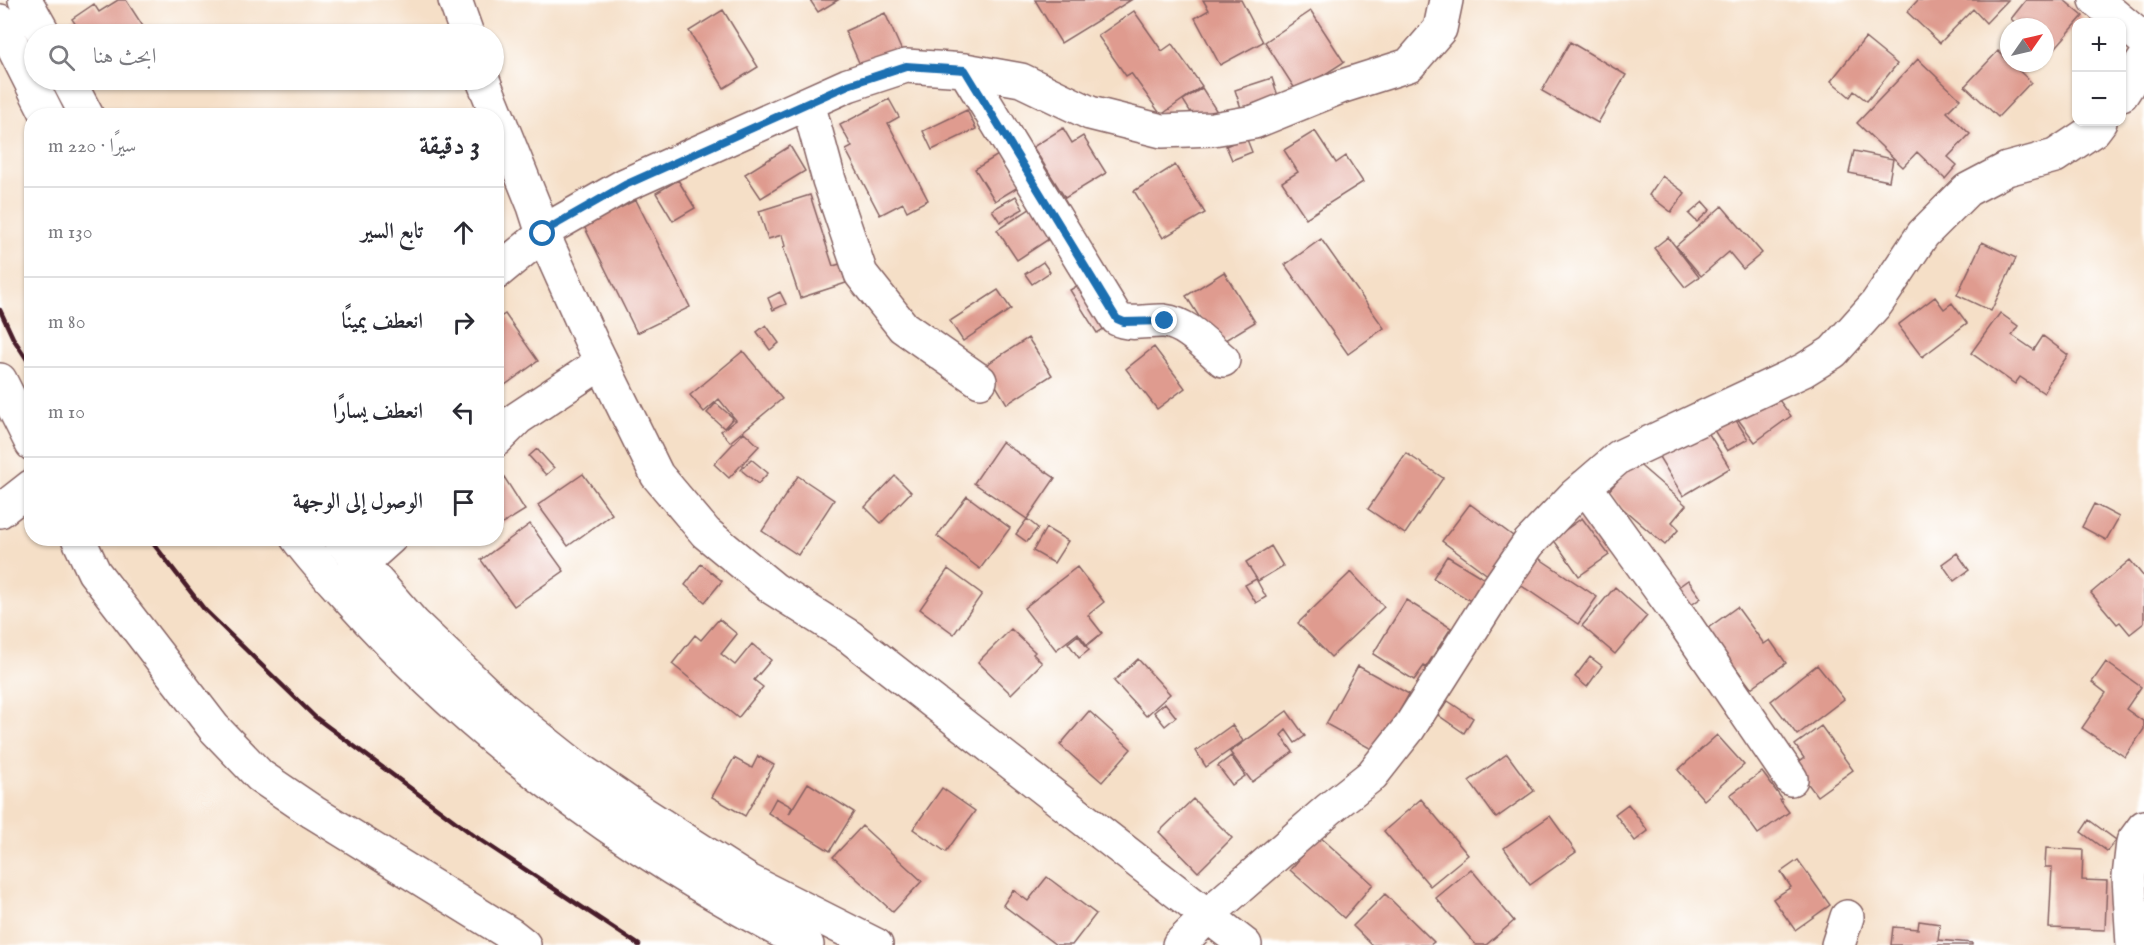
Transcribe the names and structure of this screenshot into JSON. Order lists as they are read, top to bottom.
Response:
{
  "north": "top right",
  "page": {
    "map_buttons": ["+", "−"],
    "search": "ابحث هنا",
    "heading": ["3 دقيقة", "سيرًا · 220 m"],
    "list": [
      ["تابع السير", "130 m"],
      ["انعطف يمينًا", "80 m"],
      ["انعطف يسارًا", "10 m"],
      "الوصول إلى الوجهة"
    ]
  }
}
